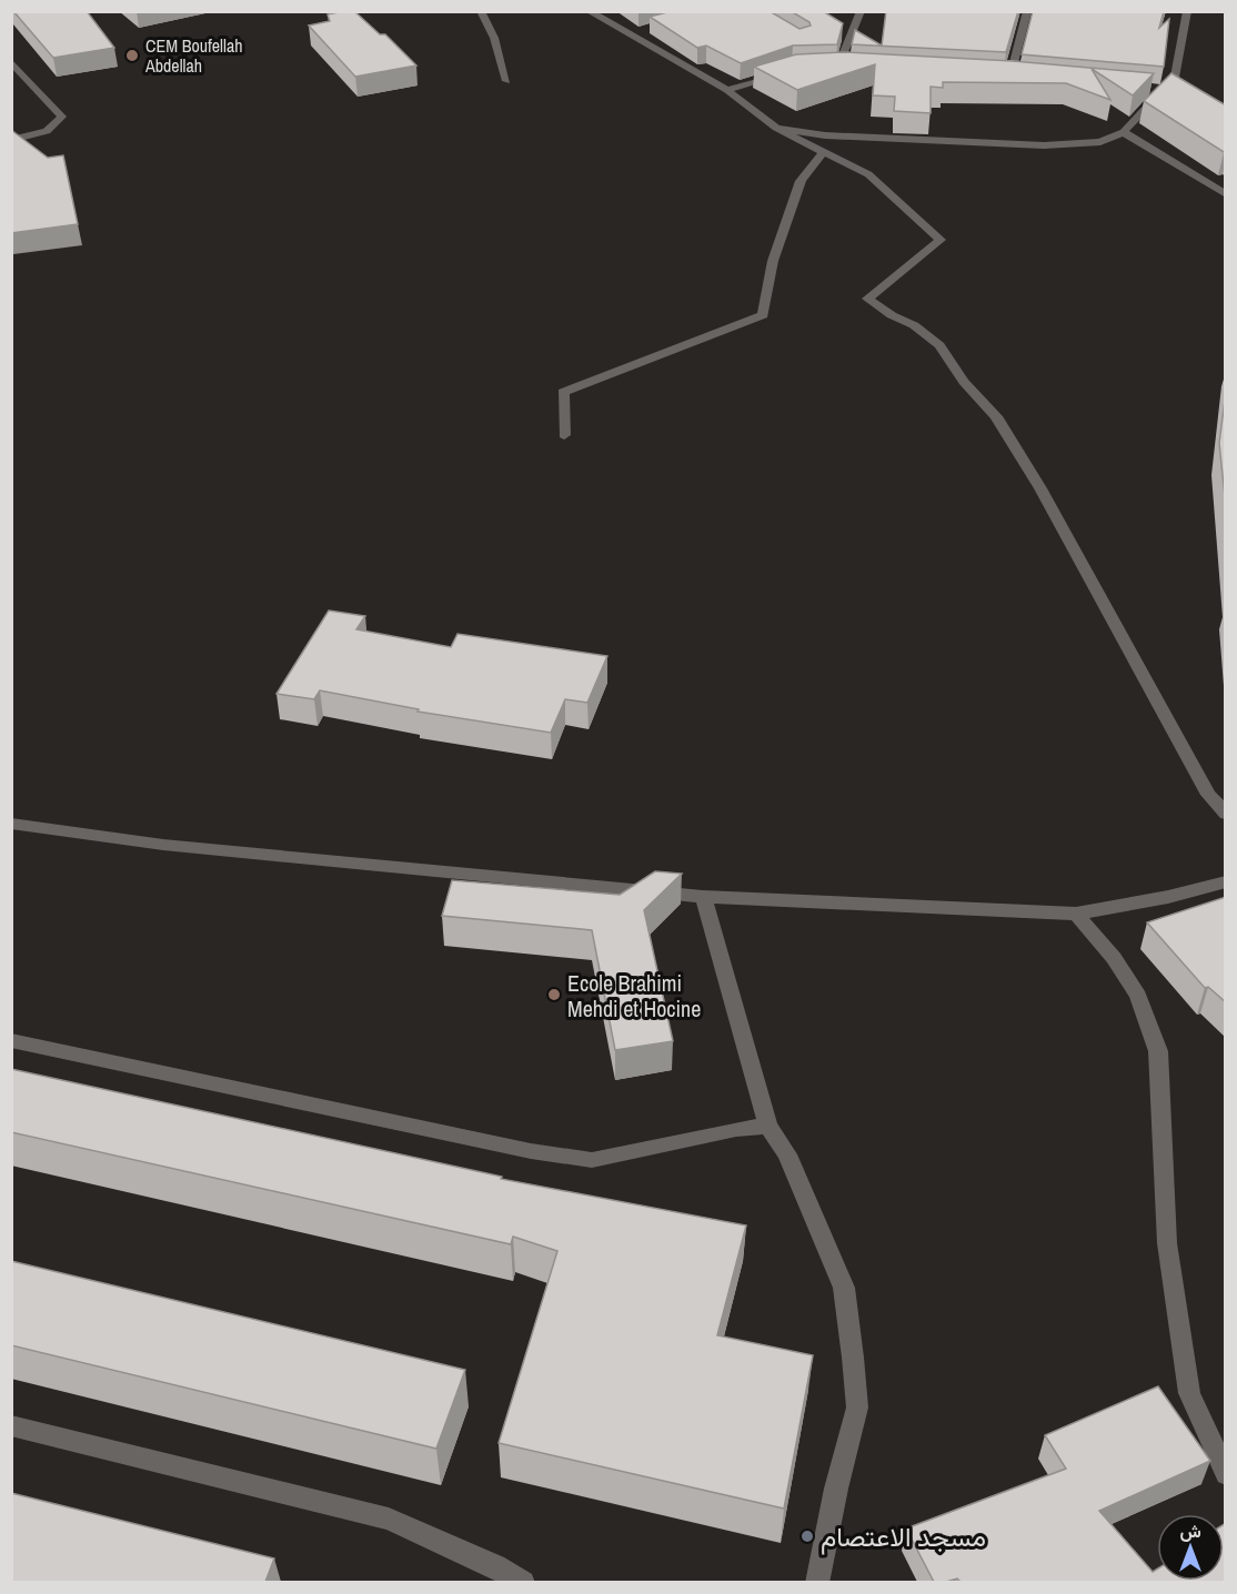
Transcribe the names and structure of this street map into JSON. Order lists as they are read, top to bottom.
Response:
{
  "places": ["CEM Boufellah Abdellah", "Ecole Brahimi Mehdi et Hocine", "مسجد الاعتصام"],
  "north": "top"
}
